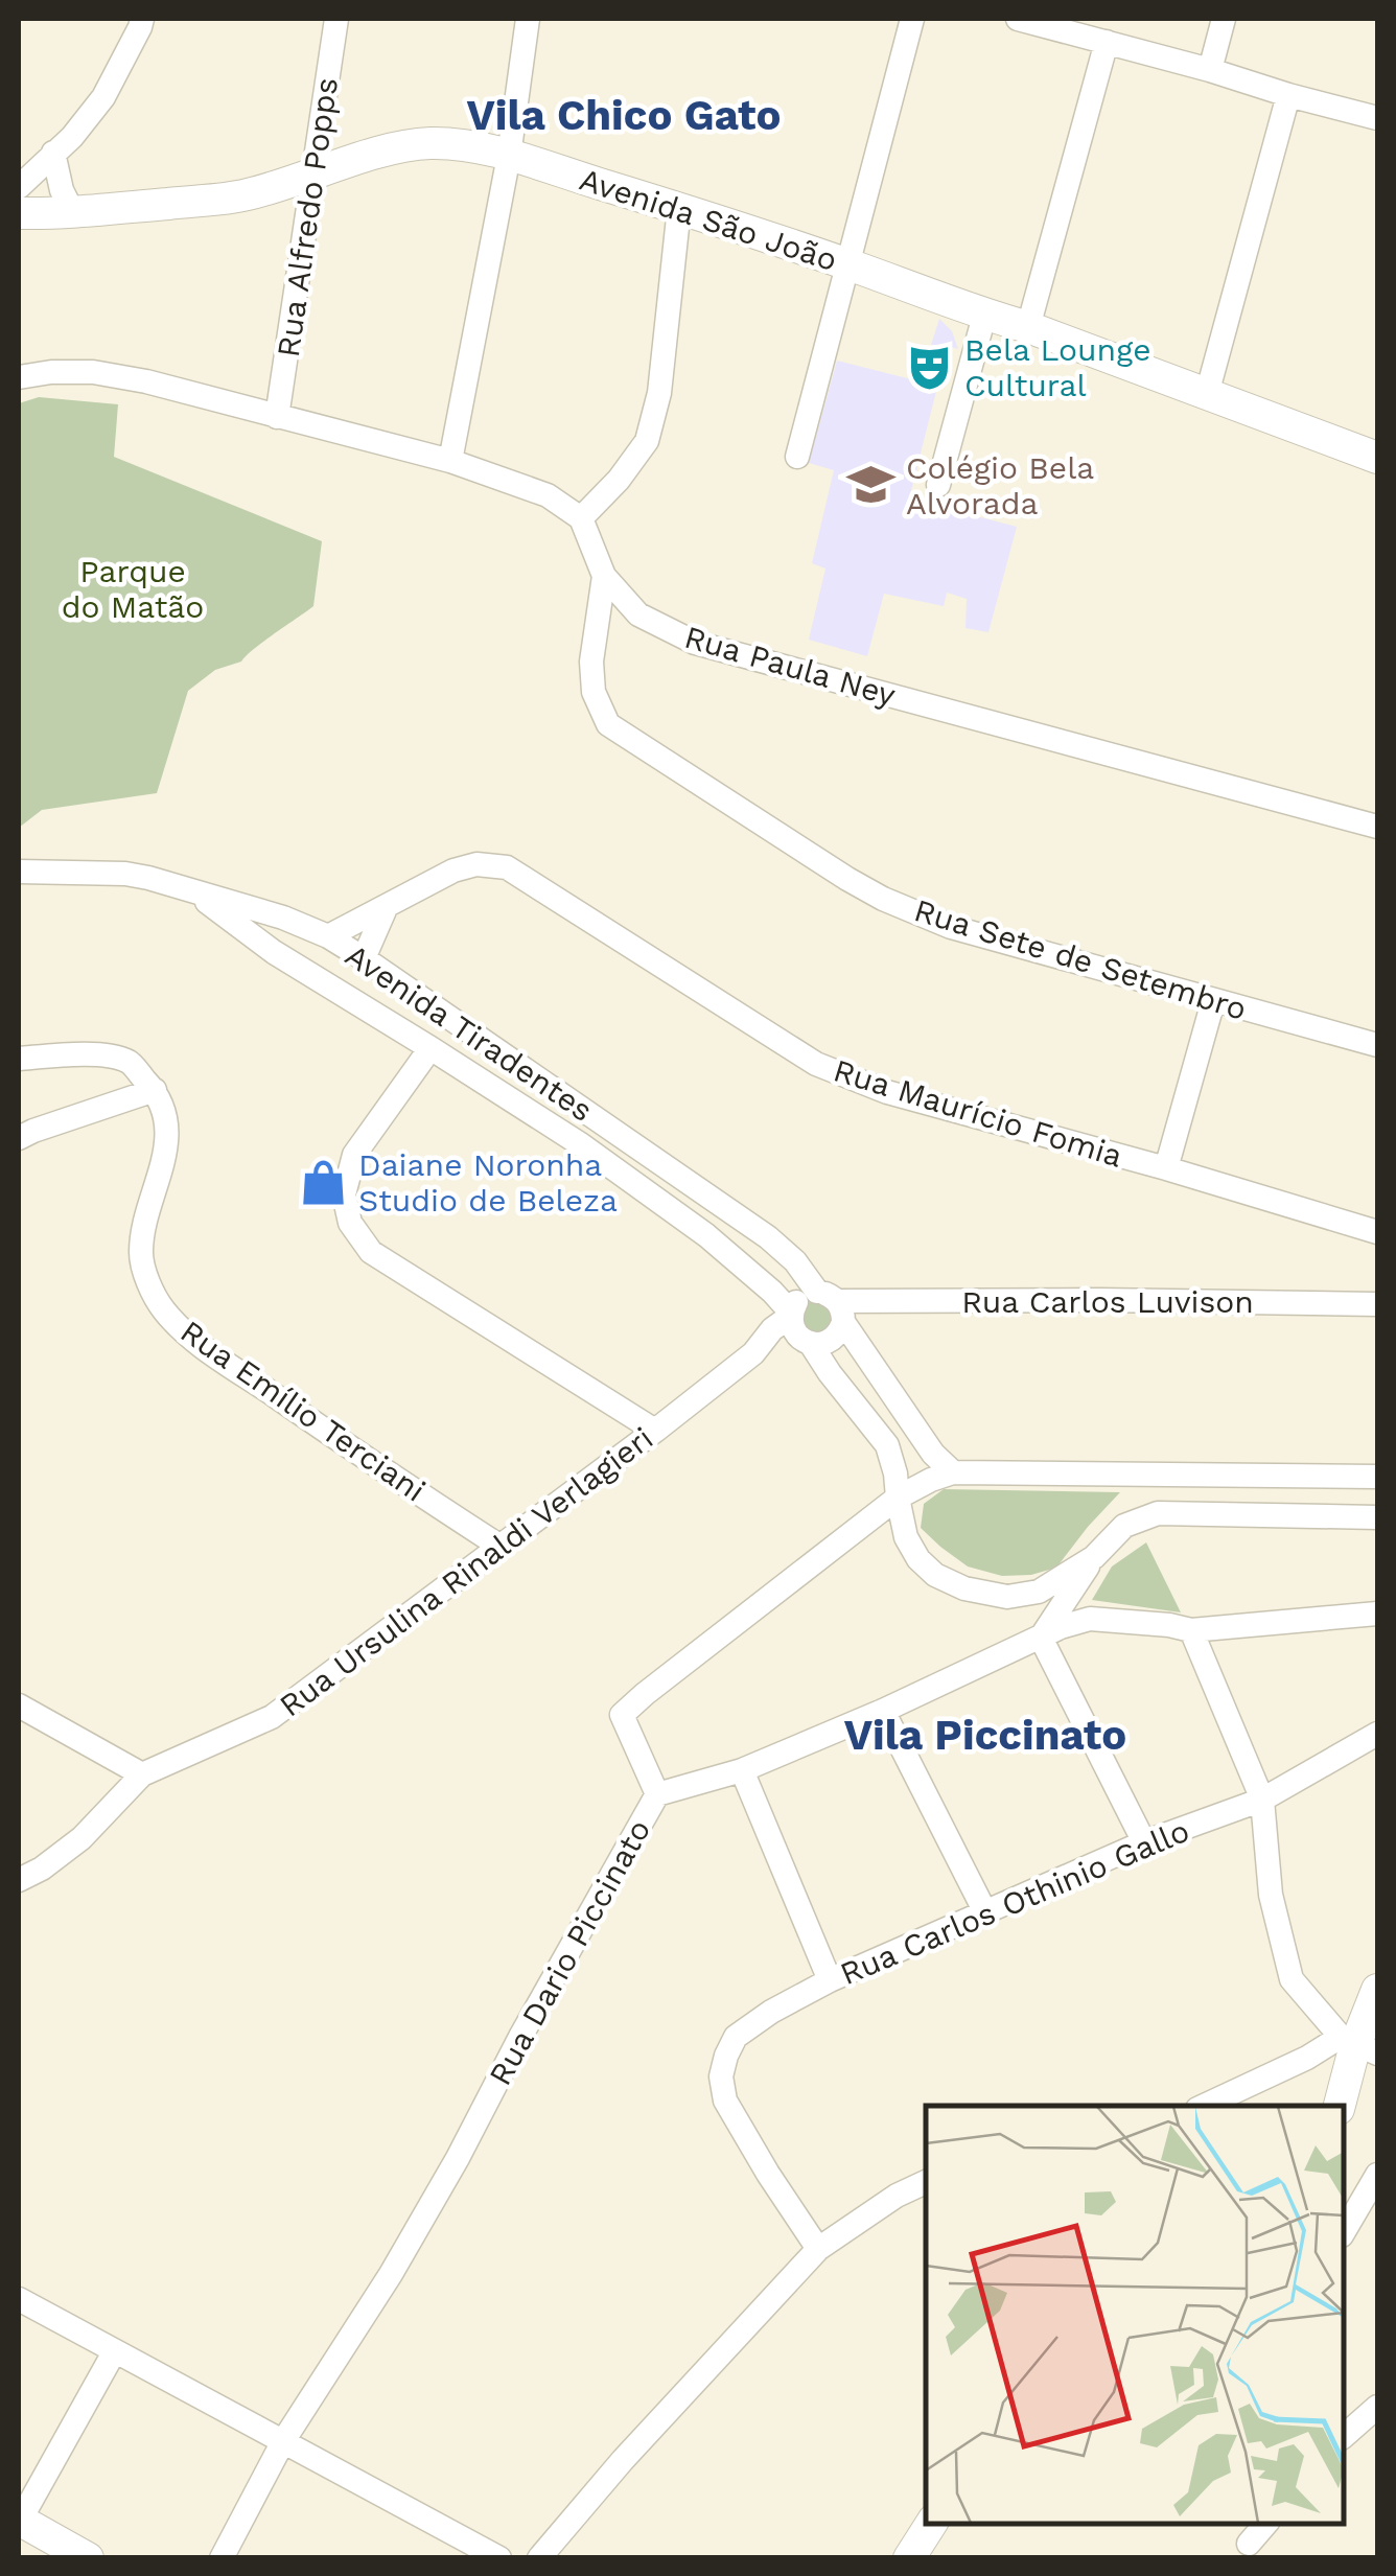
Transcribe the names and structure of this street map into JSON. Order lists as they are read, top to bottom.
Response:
{
  "streets": {
    "main road": ["Avenida São João"],
    "street": [
      "Rua Alfredo Popps",
      "Rua Paula Ney",
      "Rua Sete de Setembro",
      "Avenida Tiradentes",
      "Rua Maurício Fomia",
      "Rua Carlos Luvison",
      "Rua Emílio Terciani",
      "Rua Ursulina Rinaldi Verlagieri",
      "Rua Carlos Othinio Gallo",
      "Rua Dario Piccinato"
    ]
  },
  "crossings": [
    ["Rua Alfredo Popps", "Avenida São João"],
    ["Rua Paula Ney", "Rua Sete de Setembro"],
    ["Avenida Tiradentes", "Rua Maurício Fomia"],
    ["Avenida Tiradentes", "Rua Carlos Luvison"],
    ["Avenida Tiradentes", "Rua Ursulina Rinaldi Verlagieri"],
    ["Rua Carlos Luvison", "Rua Ursulina Rinaldi Verlagieri"],
    ["Rua Emílio Terciani", "Rua Ursulina Rinaldi Verlagieri"]
  ],
  "districts": ["Vila Chico Gato", "Vila Piccinato"],
  "parks": ["Parque do Matão"],
  "places": {
    "theatre": ["Bela Lounge Cultural"],
    "school or university": ["Colégio Bela Alvorada"],
    "shop": ["Daiane Noronha Studio de Beleza"]
  }
}
